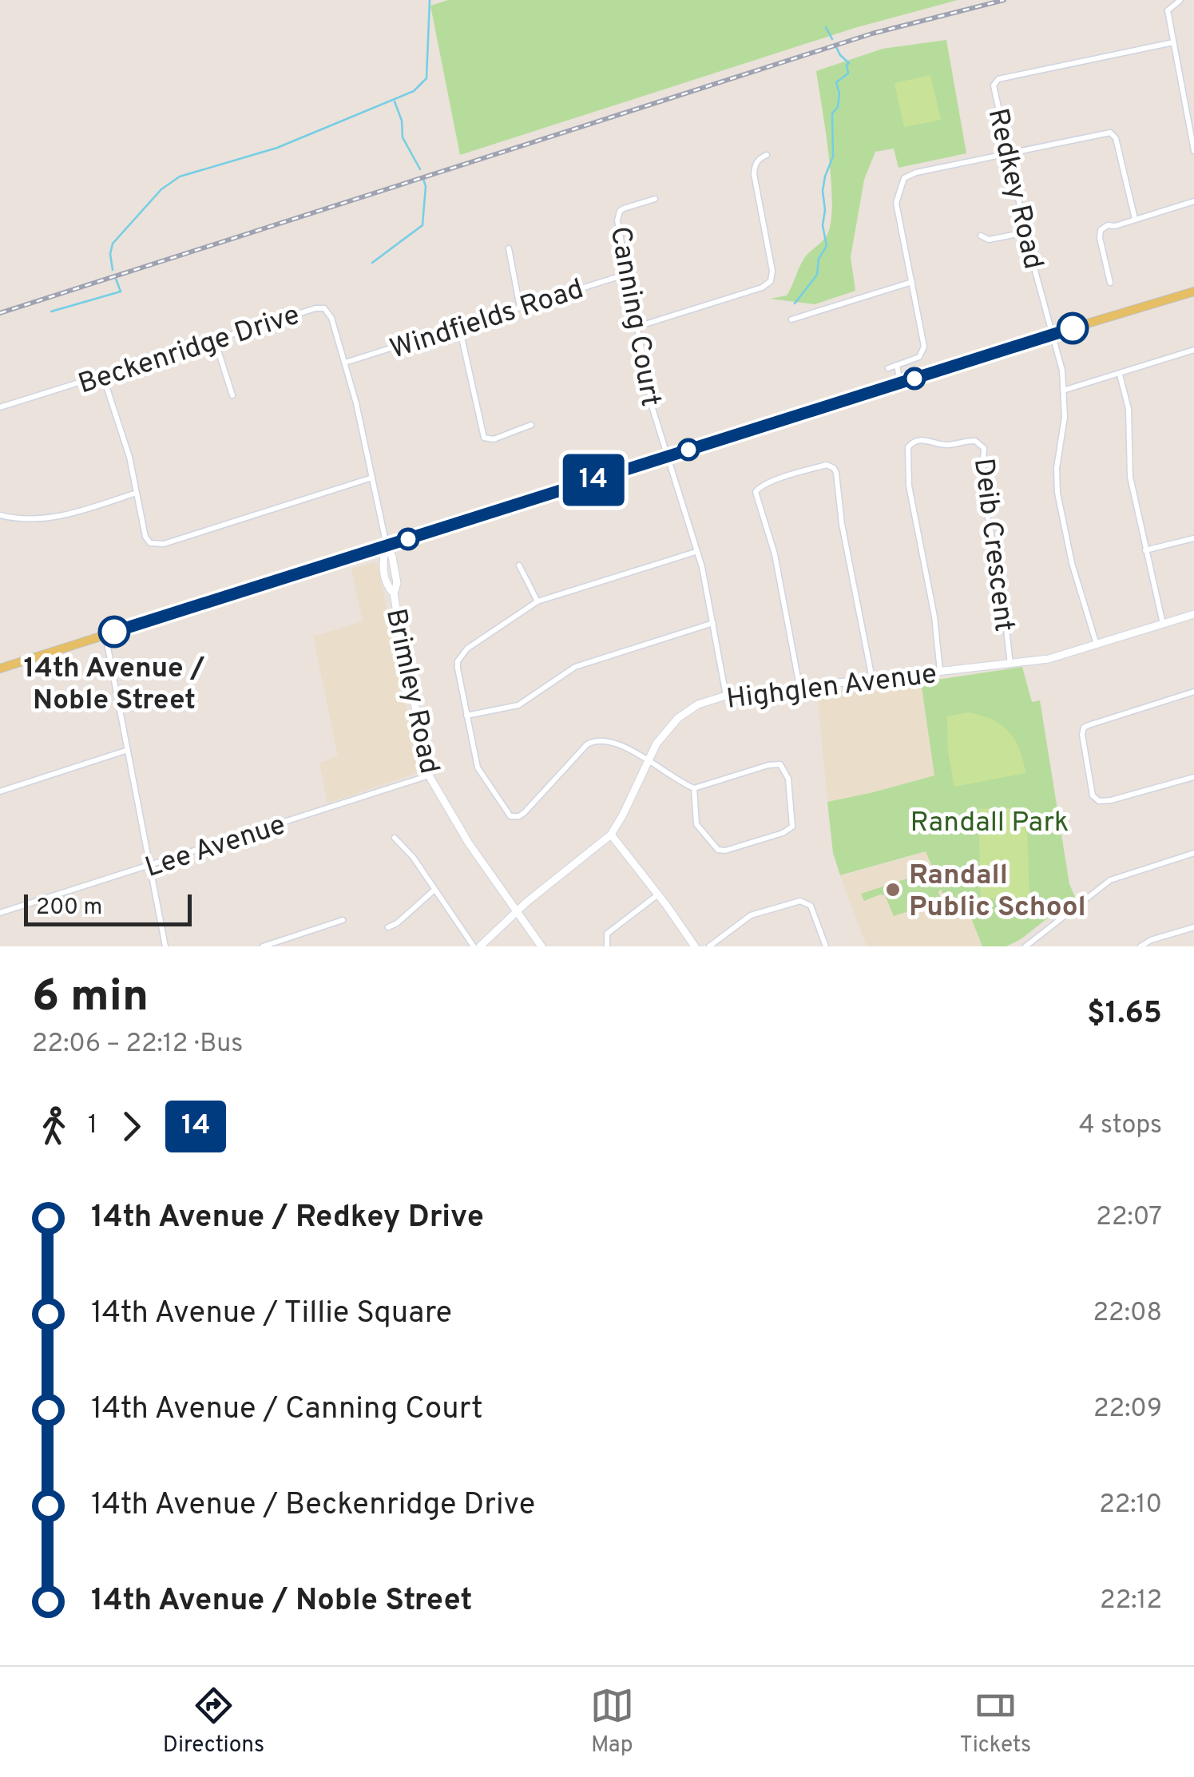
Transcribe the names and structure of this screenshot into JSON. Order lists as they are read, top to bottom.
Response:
{
  "streets": {
    "street": [
      "Redkey Road",
      "Canning Court",
      "Windfields Road",
      "Beckenridge Drive",
      "Deib Crescent",
      "Highglen Avenue",
      "Brimley Road",
      "Lee Avenue"
    ]
  },
  "crossings": [
    ["Redkey Road", "Highglen Avenue"],
    ["Canning Court", "Windfields Road"],
    ["Canning Court", "Highglen Avenue"],
    ["Windfields Road", "Beckenridge Drive"],
    ["Beckenridge Drive", "Brimley Road"],
    ["Deib Crescent", "Highglen Avenue"],
    ["Highglen Avenue", "Brimley Road"],
    ["Brimley Road", "Lee Avenue"]
  ],
  "parks": ["Randall Park"],
  "places": ["14th Avenue / Noble Street", "Randall Public School"],
  "lines": ["bus line 14"],
  "scale_bar": "200 m",
  "page": {
    "on_map": "14",
    "scale": "200 m",
    "heading": ["6 min", "22:06 – 22:12 · Bus", "$1.65"],
    "legs": ["1", "14", "4 stops"],
    "list": [
      {
        "name": "14th Avenue / Redkey Drive",
        "value": "22:07"
      },
      {
        "name": "14th Avenue / Tillie Square",
        "value": "22:08"
      },
      {
        "name": "14th Avenue / Canning Court",
        "value": "22:09"
      },
      {
        "name": "14th Avenue / Beckenridge Drive",
        "value": "22:10"
      },
      {
        "name": "14th Avenue / Noble Street",
        "value": "22:12"
      }
    ],
    "tabs": ["Directions", "Map", "Tickets"]
  }
}
